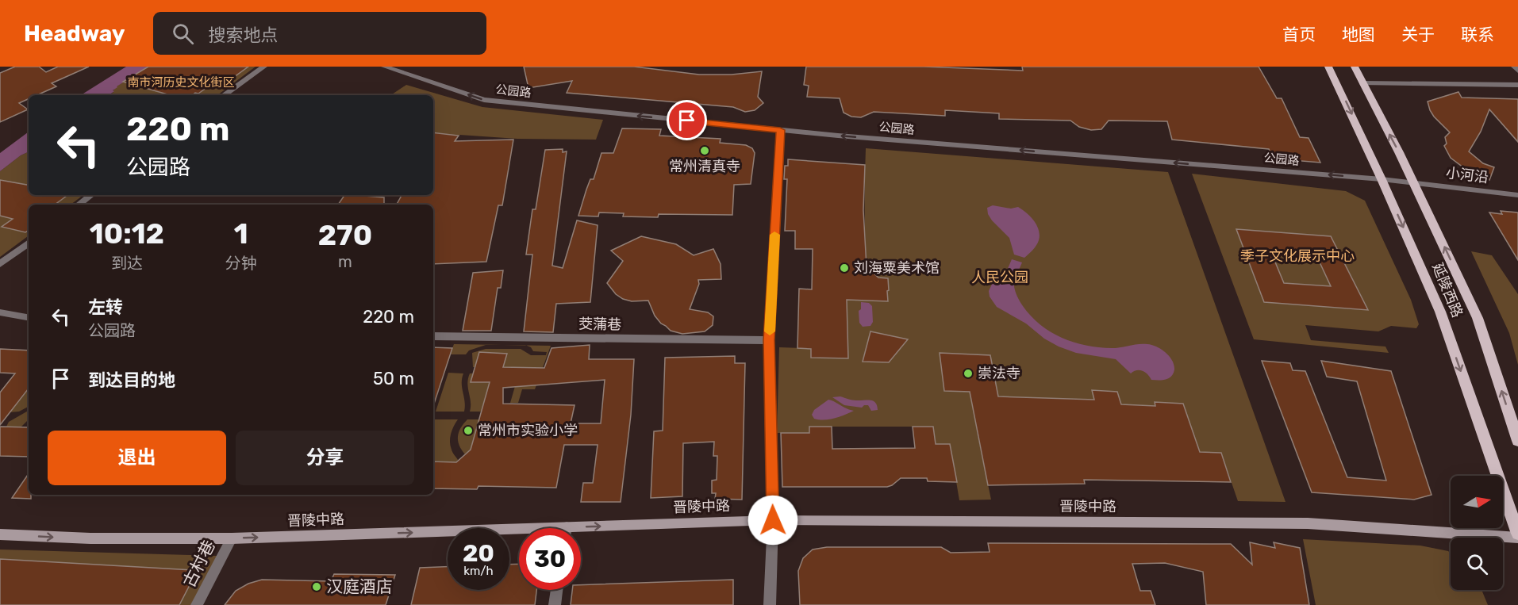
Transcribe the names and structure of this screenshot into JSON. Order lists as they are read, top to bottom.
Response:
{
  "streets": {
    "main road": ["延陵西路", "晋陵中路"],
    "street": [
      "公园路",
      "小河沿",
      "茭蒲巷",
      "古村巷"
    ]
  },
  "crossings": [
    ["公园路", "小河沿"],
    ["公园路", "延陵西路"],
    ["小河沿", "延陵西路"],
    ["延陵西路", "晋陵中路"],
    ["晋陵中路", "古村巷"]
  ],
  "one_way": ["公园路", "晋陵中路"],
  "parks": ["南市河历史文化街区", "季子文化展示中心", "人民公园"],
  "places": [
    "常州清真寺",
    "刘海粟美术馆",
    "崇法寺",
    "常州市实验小学",
    "汉庭酒店"
  ],
  "north": "right",
  "page": {
    "header": "Headway",
    "search": "搜索地点",
    "nav": [
      "首页",
      "地图",
      "关于",
      "联系"
    ],
    "turn": ["220 m", "公园路"],
    "eta": [
      "10:12",
      "到达",
      "1",
      "分钟",
      "270",
      "m"
    ],
    "list": [
      {
        "name": "左转",
        "note": "公园路",
        "value": "220 m"
      },
      {
        "name": "到达目的地",
        "value": "50 m"
      }
    ],
    "buttons": ["退出", "分享"],
    "speed": "20 km/h",
    "limit": "30"
  }
}
